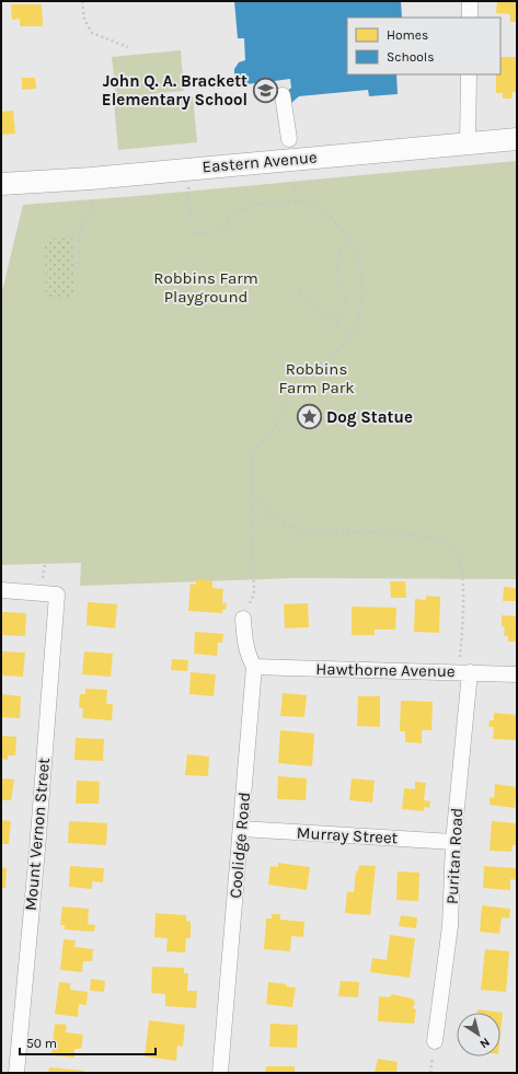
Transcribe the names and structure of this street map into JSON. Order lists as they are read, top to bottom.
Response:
{
  "streets": {
    "street": [
      "Eastern Avenue",
      "Hawthorne Avenue",
      "Mount Vernon Street",
      "Murray Street",
      "Coolidge Road",
      "Puritan Road"
    ]
  },
  "crossings": [
    ["Hawthorne Avenue", "Coolidge Road"],
    ["Hawthorne Avenue", "Puritan Road"],
    ["Murray Street", "Coolidge Road"],
    ["Murray Street", "Puritan Road"]
  ],
  "parks": ["Robbins Farm Playground", "Robbins Farm Park"],
  "places": {
    "school or university": ["John Q. A. Brackett Elementary School"],
    "place": ["Dog Statue"]
  },
  "legend": ["Homes", "Schools"],
  "scale_bar": "50 m",
  "north": "bottom right"
}
